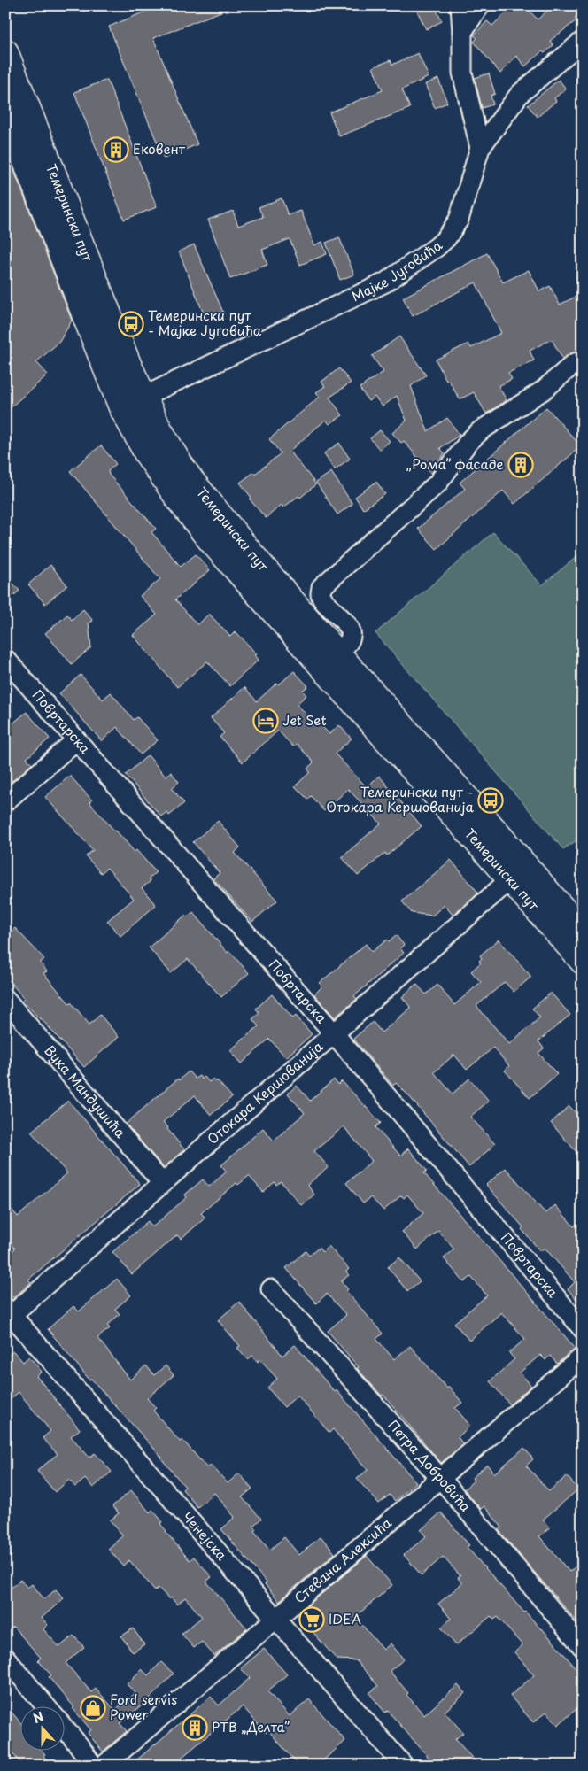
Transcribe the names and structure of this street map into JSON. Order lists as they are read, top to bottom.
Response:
{
  "streets": {
    "main road": ["Темерински пут"],
    "street": [
      "Мајке Југовића",
      "Повртарска",
      "Вука Мандушића",
      "Отокара Кершованија",
      "Петра Добровића",
      "Ченејска",
      "Стевана Алексића"
    ]
  },
  "crossings": [
    ["Темерински пут", "Мајке Југовића"],
    ["Темерински пут", "Отокара Кершованија"],
    ["Повртарска", "Отокара Кершованија"],
    ["Вука Мандушића", "Отокара Кершованија"],
    ["Отокара Кершованија", "Ченејска"],
    ["Петра Добровића", "Стевана Алексића"],
    ["Ченејска", "Стевана Алексића"]
  ],
  "places": {
    "building": ["Ековент", "„Рома” фасаде", "РТВ „Делта”"],
    "bus stop": ["Темерински пут - Мајке Југовића", "Темерински пут - Отокара Кершованија"],
    "hotel": ["Jet Set"],
    "supermarket": ["IDEA"],
    "shop": ["Ford servis Power"]
  },
  "north": "top"
}
